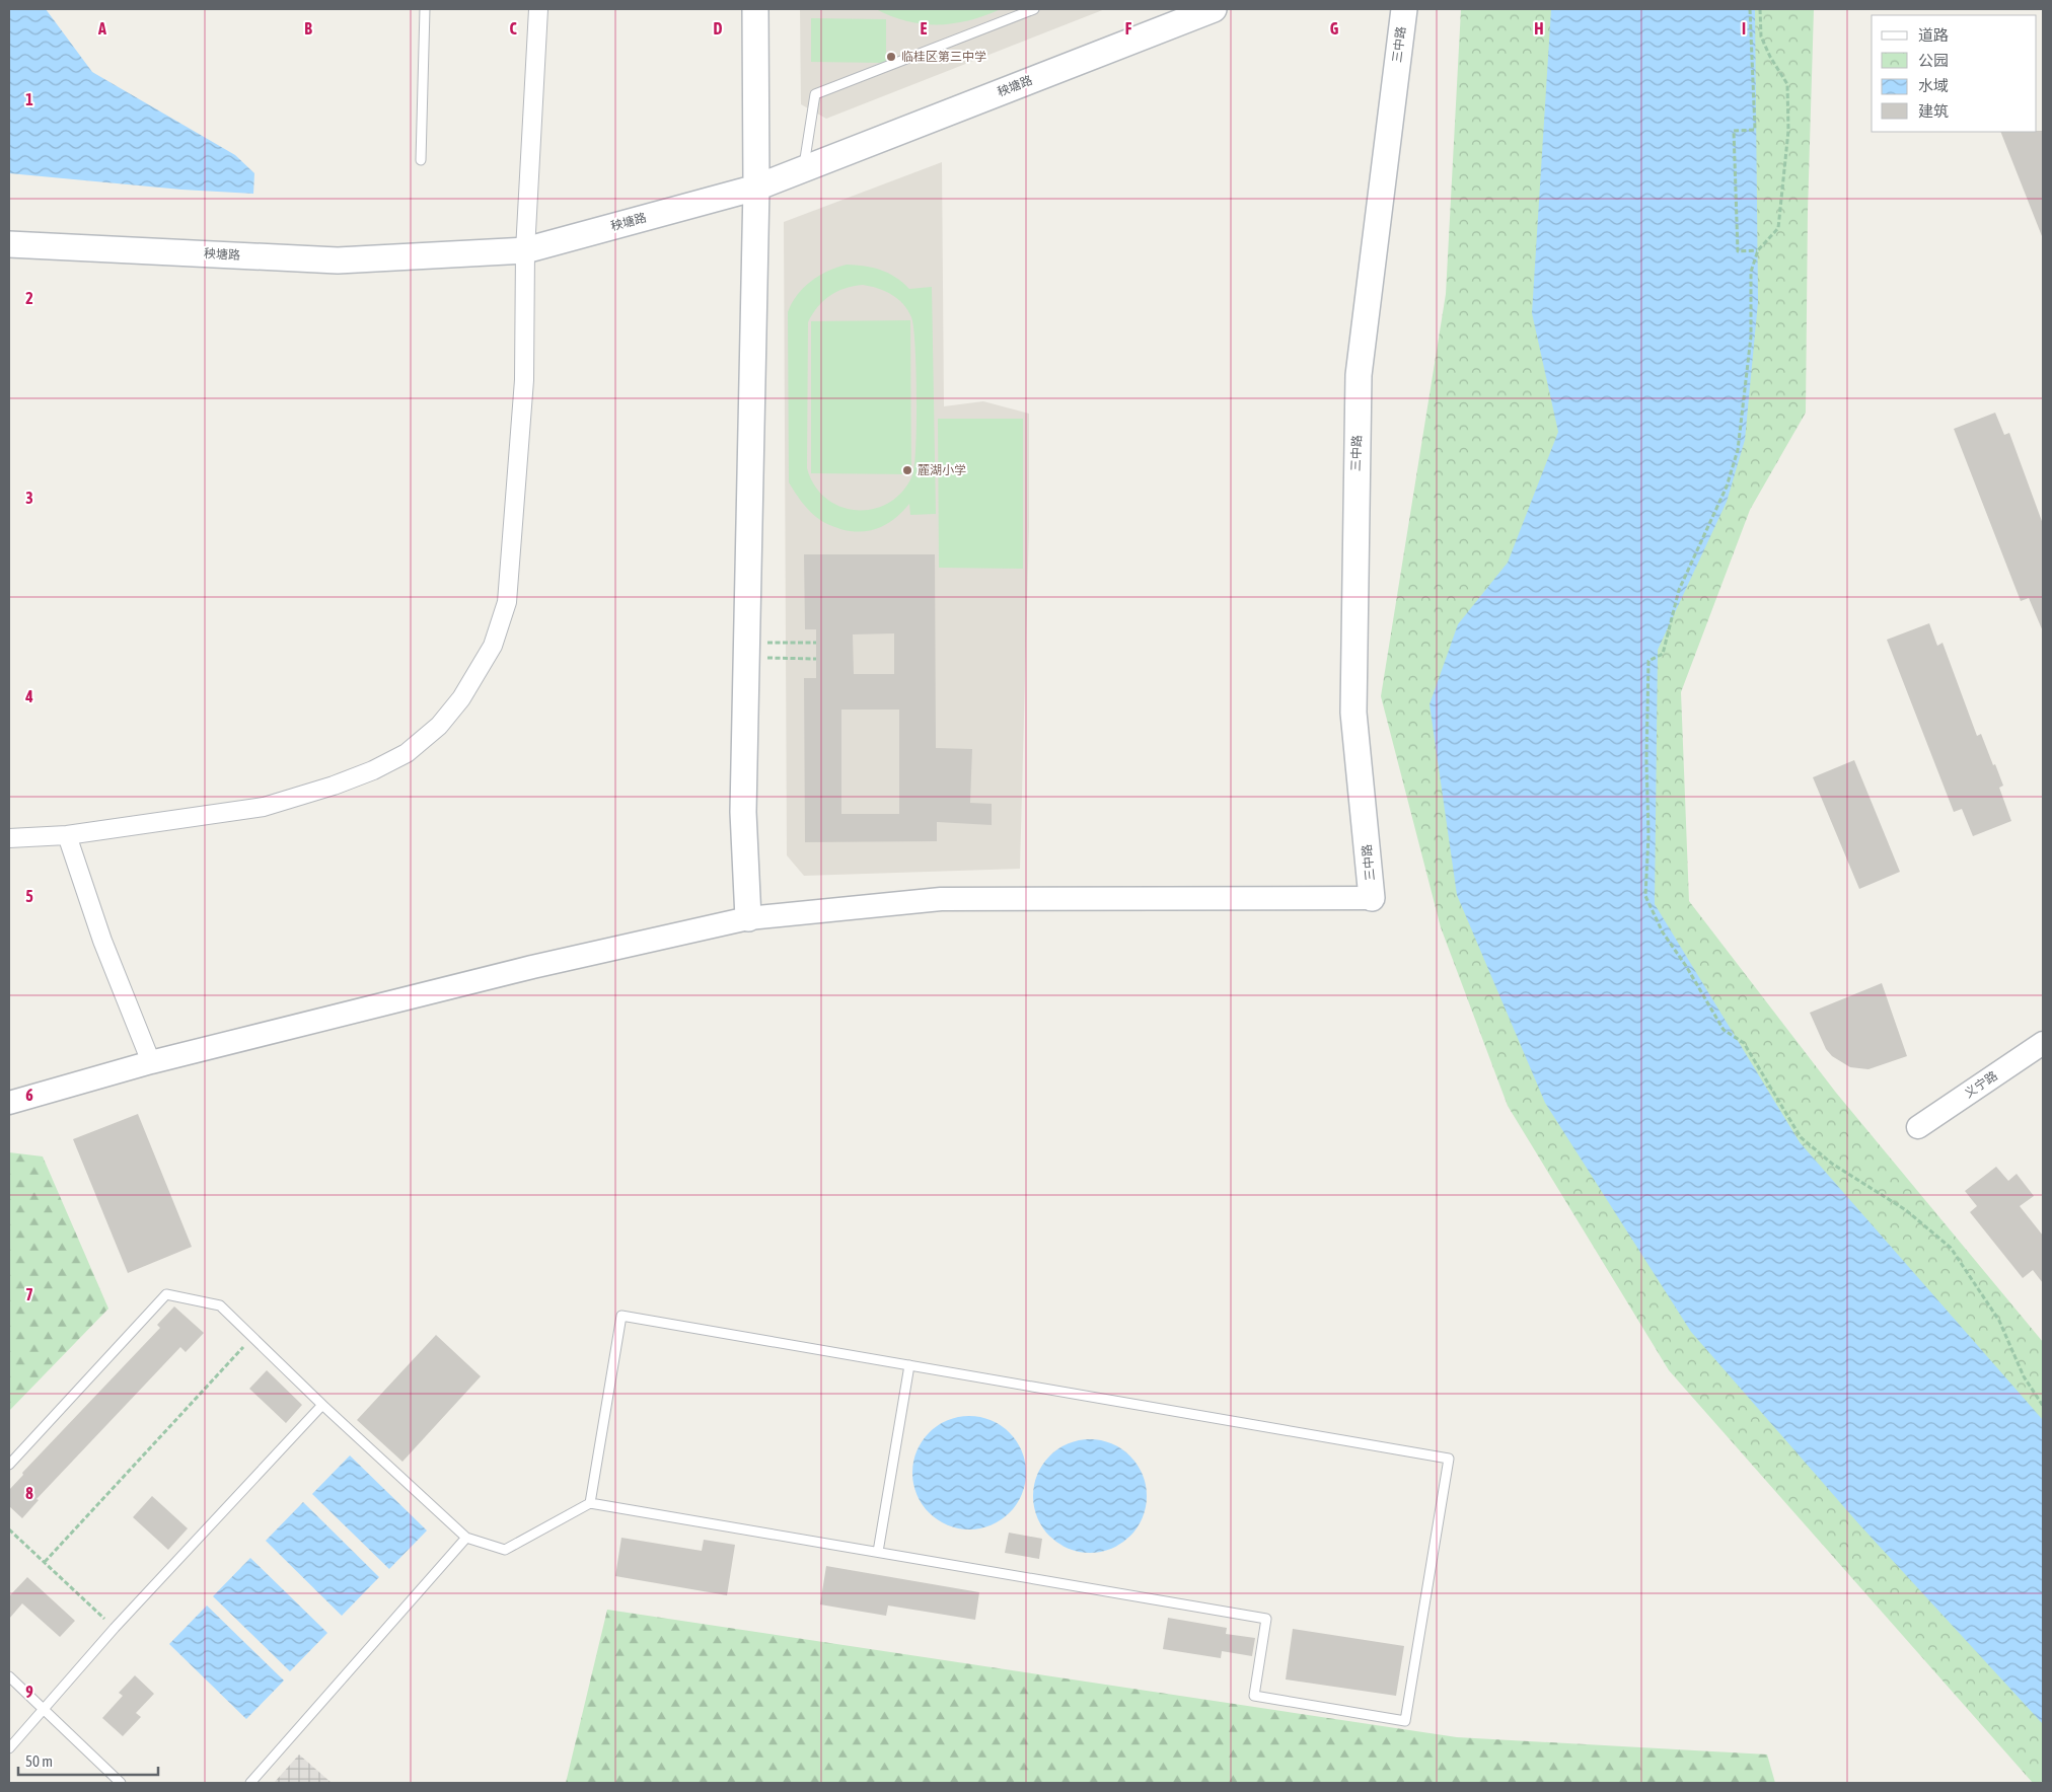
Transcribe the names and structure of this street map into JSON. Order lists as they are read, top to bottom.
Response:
{
  "streets": {
    "main road": ["三中路", "秧塘路"],
    "street": ["义宁路"]
  },
  "places": ["临桂区第三中学", "麓湖小学"],
  "legend": [
    "道路",
    "公园",
    "水域",
    "建筑"
  ],
  "scale_bar": "50 m",
  "grid": {
    "columns": [
      "A",
      "B",
      "C",
      "D",
      "E",
      "F",
      "G",
      "H",
      "I"
    ],
    "rows": [
      "1",
      "2",
      "3",
      "4",
      "5",
      "6",
      "7",
      "8",
      "9"
    ]
  }
}
